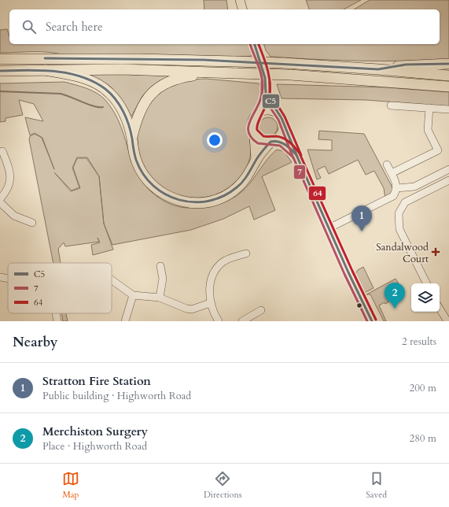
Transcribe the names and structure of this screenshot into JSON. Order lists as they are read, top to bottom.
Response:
{
  "places": {
    "health": ["Sandalwood Court"]
  },
  "lines": ["transit line C5", "transit line 7", "transit line 64"],
  "legend": ["C5", "7", "64"],
  "page": {
    "search": "Search here",
    "pins": ["1", "2"],
    "heading": ["Nearby", "2 results"],
    "list": [
      {
        "mark": "1",
        "name": "Stratton Fire Station",
        "note": "Public building · Highworth Road",
        "value": "200 m"
      },
      {
        "mark": "2",
        "name": "Merchiston Surgery",
        "note": "Place · Highworth Road",
        "value": "280 m"
      }
    ],
    "nav": ["Map", "Directions", "Saved"]
  }
}
